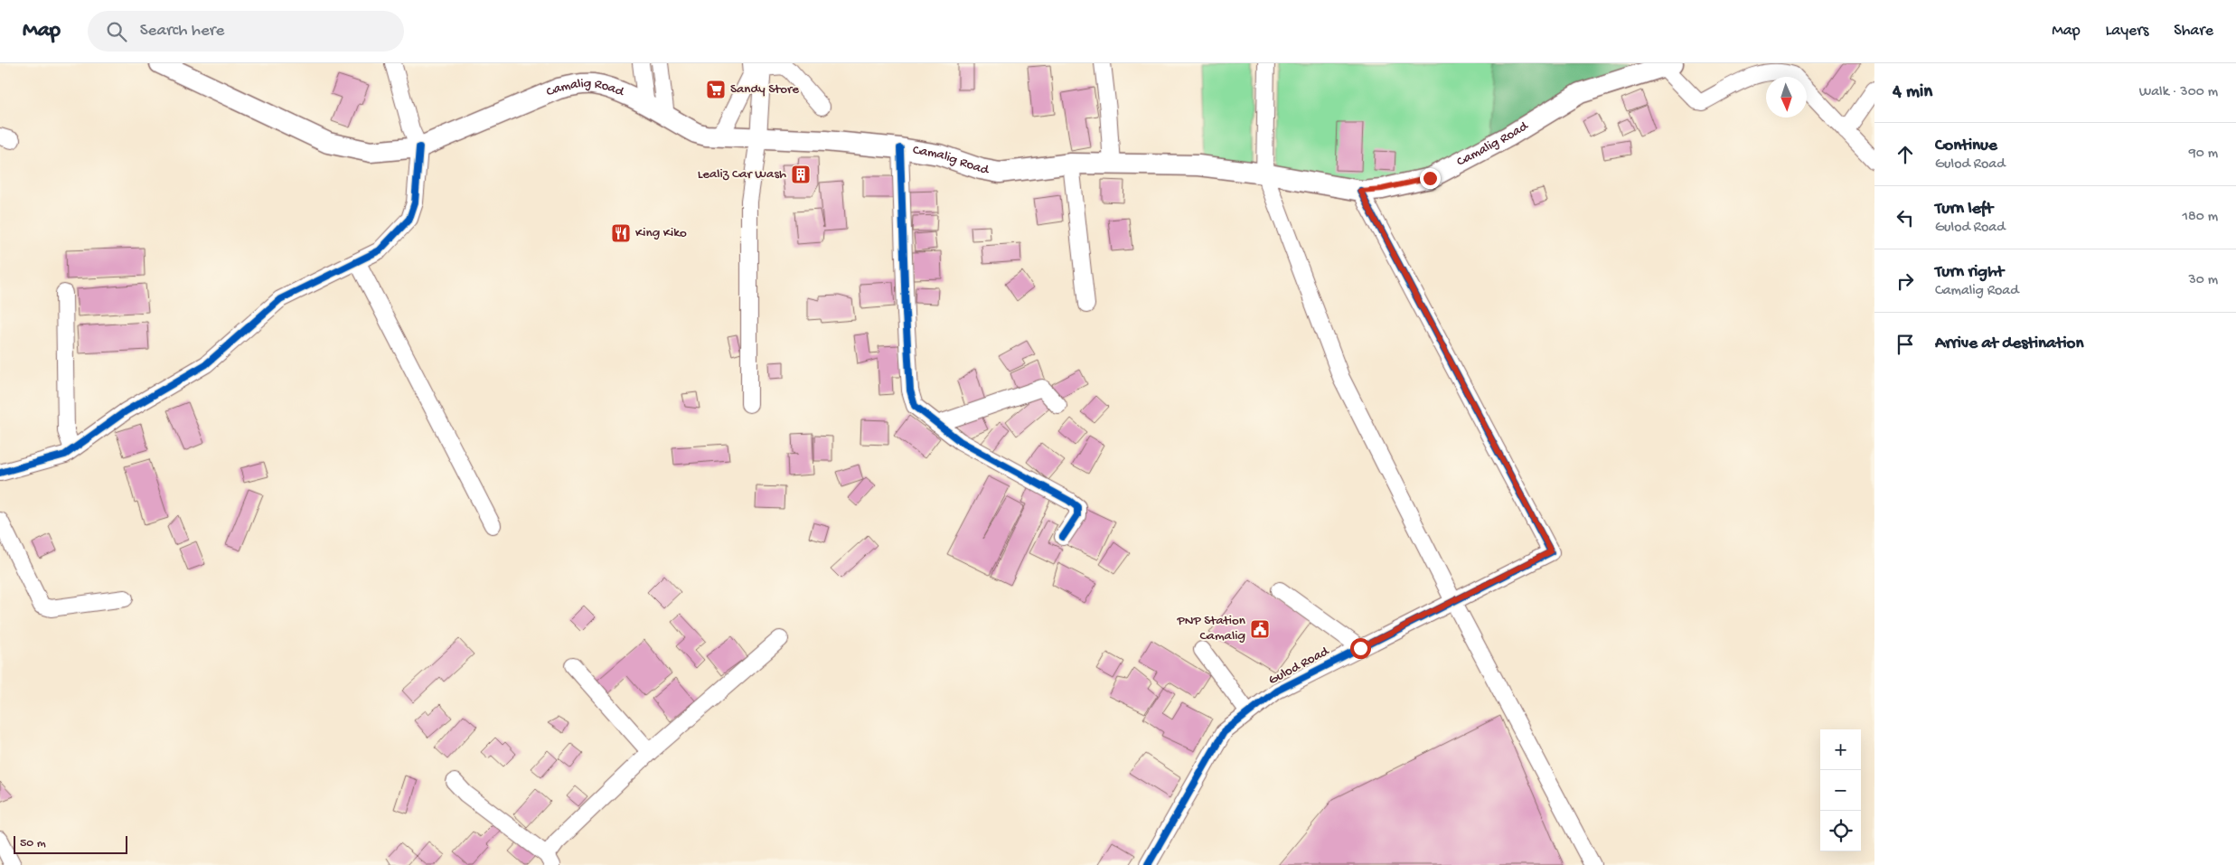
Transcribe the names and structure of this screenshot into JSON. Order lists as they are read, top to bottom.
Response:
{
  "streets": {
    "main road": ["Camalig Road"],
    "street": ["Gulod Road"]
  },
  "crossings": [
    ["Camalig Road", "Gulod Road"]
  ],
  "places": {
    "supermarket": ["Sandy Store"],
    "building": ["Lealiz Car Wash"],
    "restaurant": ["King Kiko"],
    "public building": ["PNP Station Camalig"]
  },
  "scale_bar": "50 m",
  "north": "bottom",
  "page": {
    "header": "Map",
    "search": "Search here",
    "nav": ["Map", "Layers", "Share"],
    "heading": ["4 min", "Walk · 300 m"],
    "list": [
      ["Continue", "Gulod Road", "90 m"],
      ["Turn left", "Gulod Road", "180 m"],
      ["Turn right", "Camalig Road", "30 m"],
      "Arrive at destination"
    ],
    "map_buttons": ["+", "−"],
    "scale": "50 m"
  }
}
